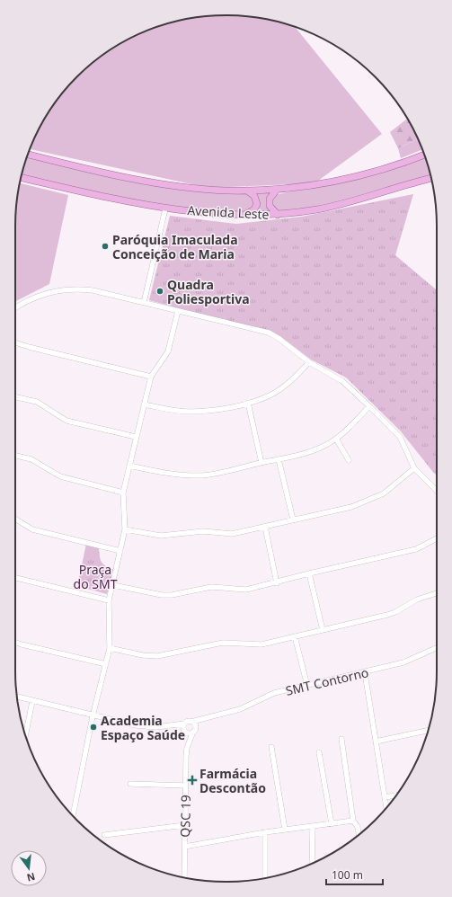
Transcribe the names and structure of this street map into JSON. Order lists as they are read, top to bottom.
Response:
{
  "streets": {
    "main road": ["Avenida Leste"],
    "street": ["SMT Contorno", "QSC 19"]
  },
  "crossings": [
    ["SMT Contorno", "QSC 19"]
  ],
  "parks": ["Praça do SMT"],
  "places": {
    "other": ["Paróquia Imaculada Conceição de Maria", "Quadra Poliesportiva", "Academia Espaço Saúde"],
    "health": ["Farmácia Descontão"]
  },
  "scale_bar": "100 m",
  "north": "bottom"
}
